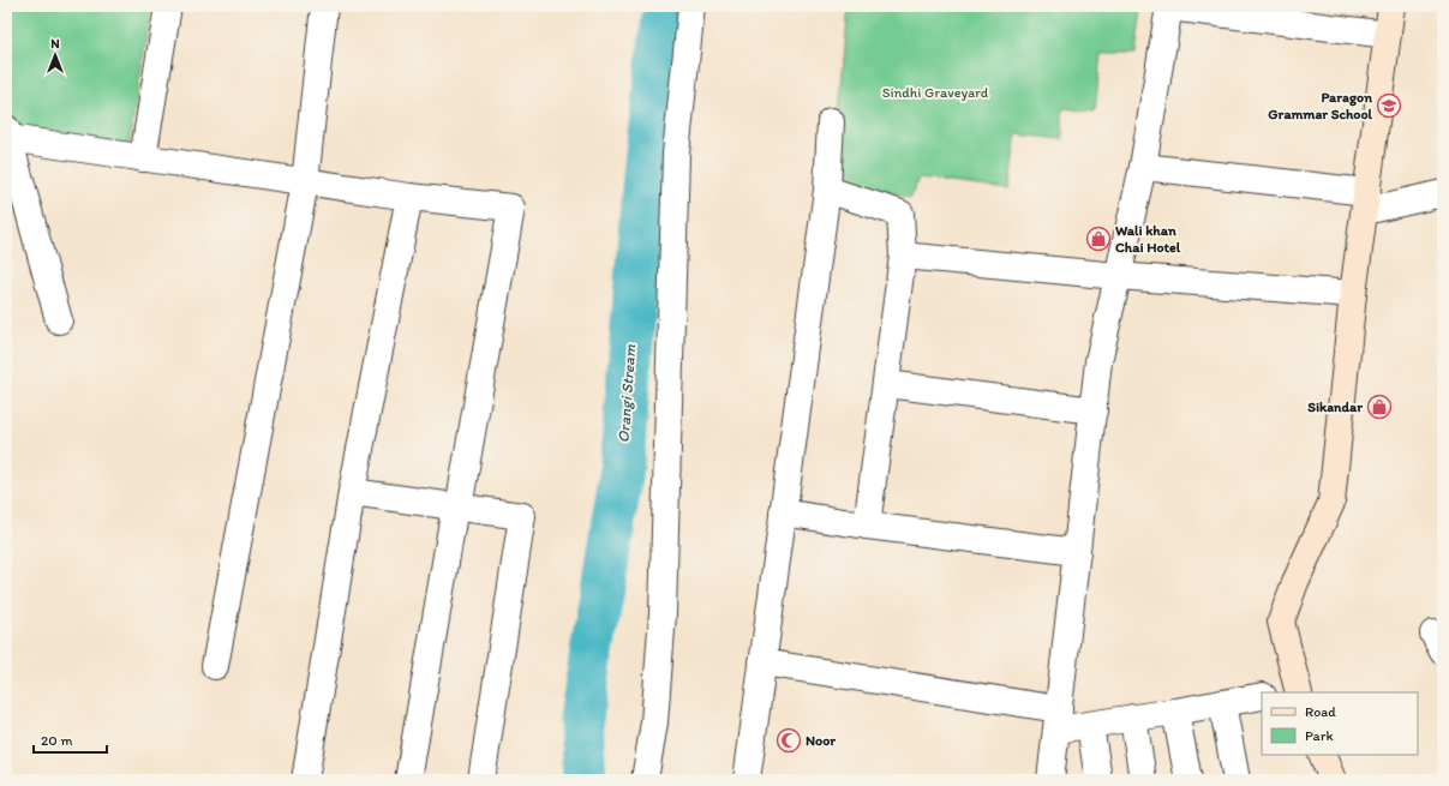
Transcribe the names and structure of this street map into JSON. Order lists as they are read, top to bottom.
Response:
{
  "water": ["Orangi Stream"],
  "parks": ["Sindhi Graveyard"],
  "places": {
    "school or university": ["Paragon Grammar School"],
    "shop": ["Wali khan Chai Hotel", "Sikandar"],
    "mosque": ["Noor"]
  },
  "legend": ["Road", "Park"],
  "scale_bar": "20 m",
  "north": "top"
}
